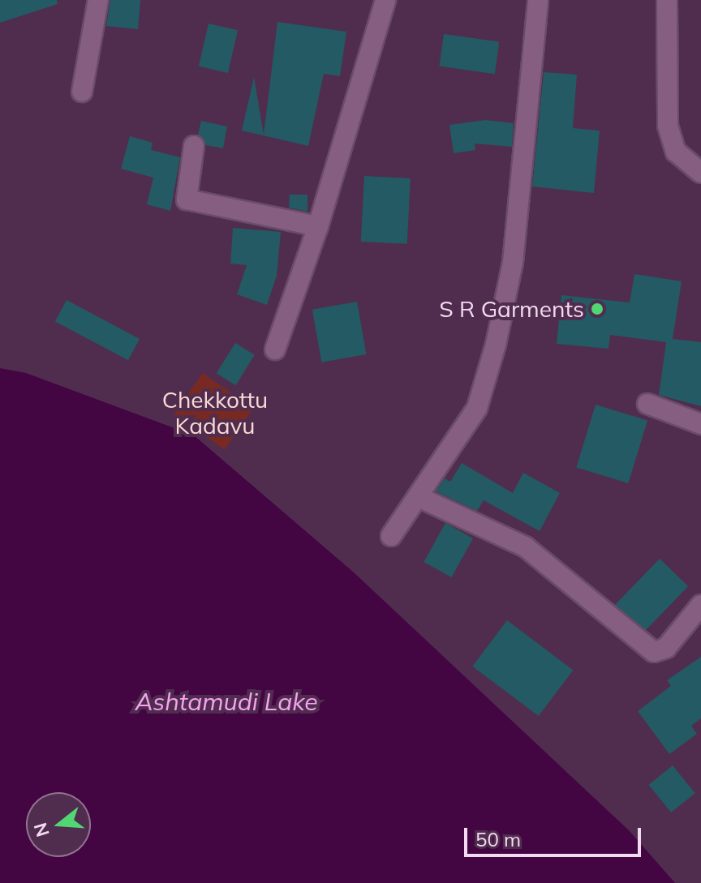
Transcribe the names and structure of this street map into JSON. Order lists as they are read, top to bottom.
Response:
{
  "water": ["Ashtamudi Lake"],
  "parks": ["Chekkottu Kadavu"],
  "places": ["S R Garments"],
  "scale_bar": "50 m",
  "north": "left"
}
